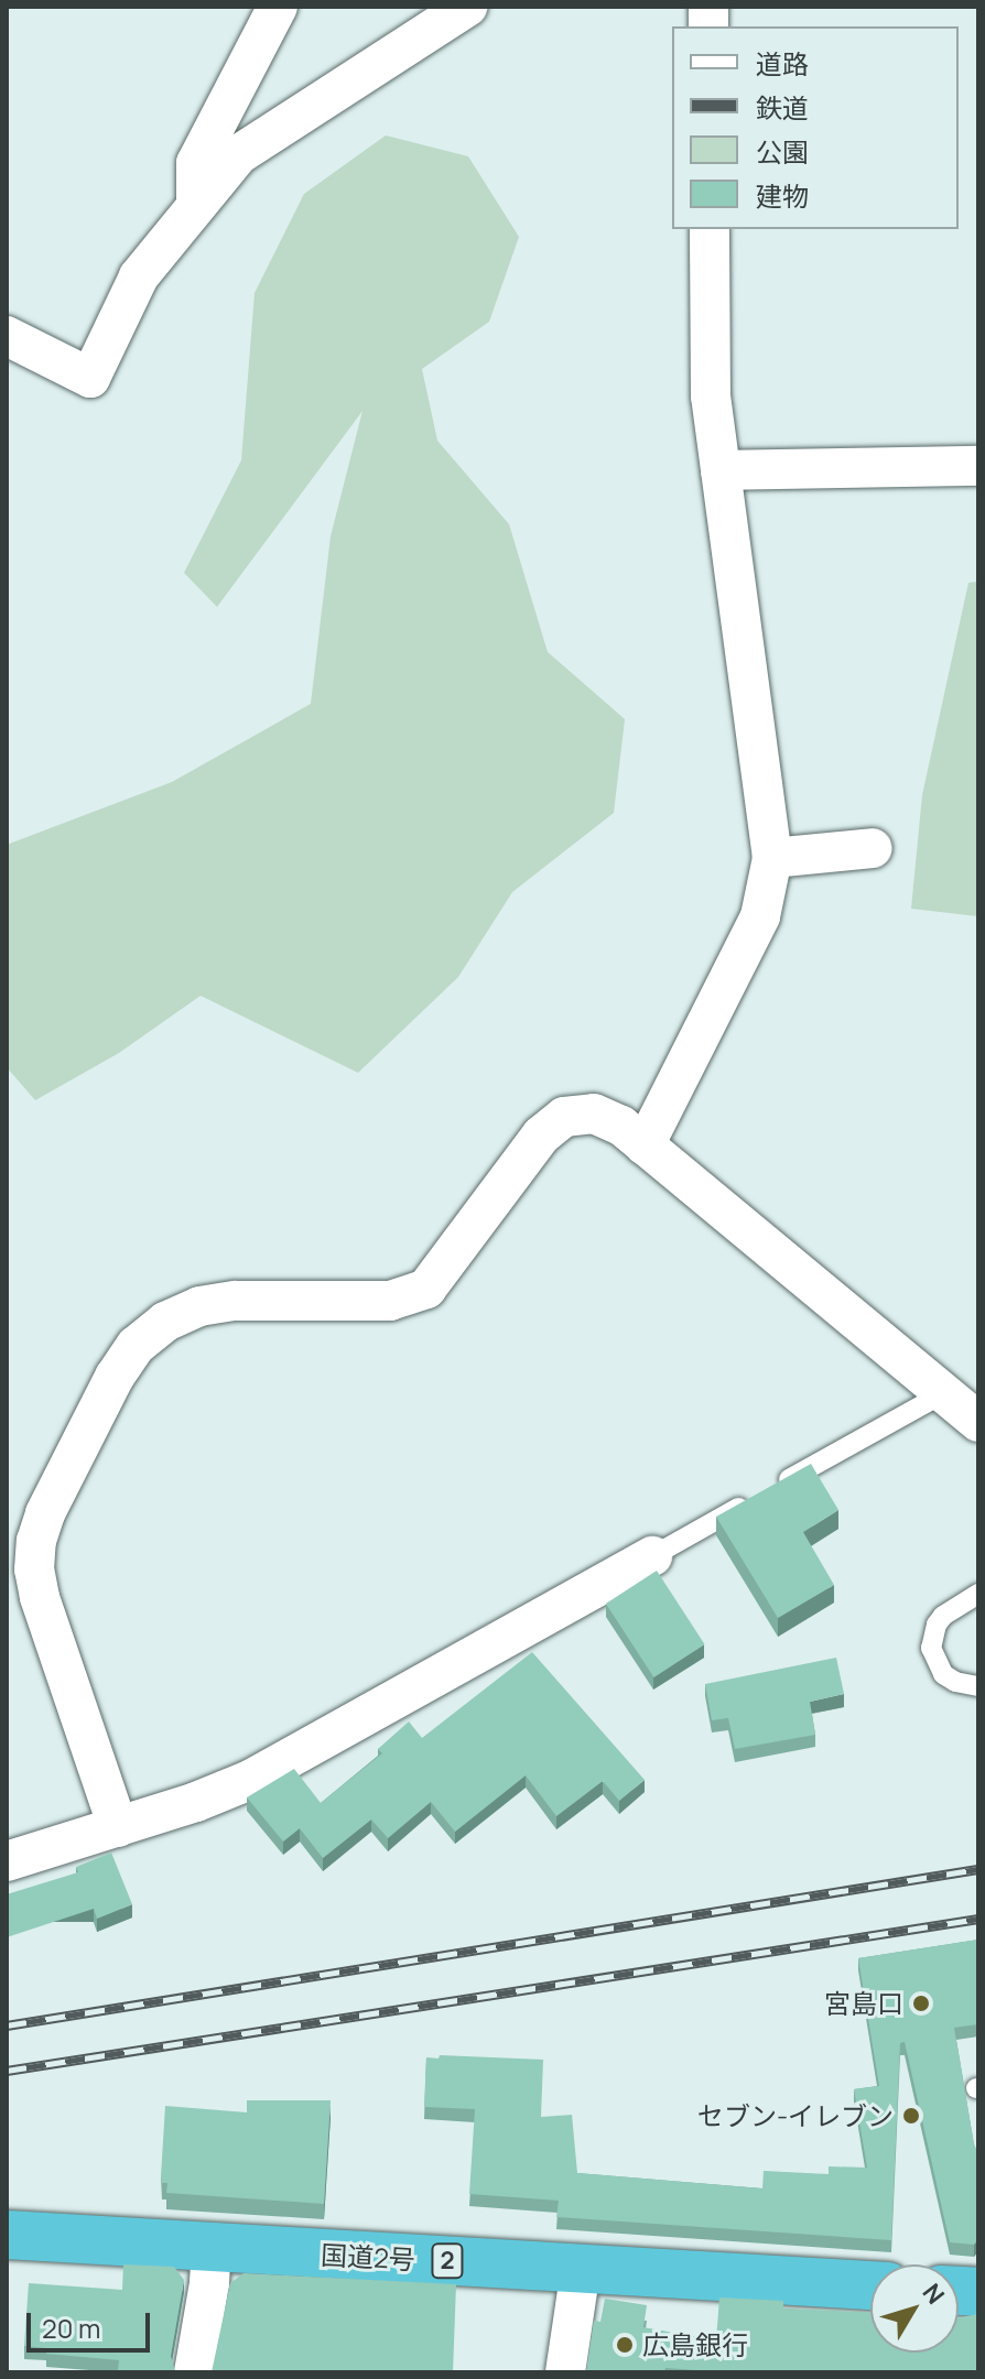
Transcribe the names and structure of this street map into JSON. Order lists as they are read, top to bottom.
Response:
{
  "streets": {
    "highway": ["国道2号", "2"]
  },
  "places": ["宮島口", "セブン-イレブン", "広島銀行"],
  "legend": [
    "道路",
    "鉄道",
    "公園",
    "建物"
  ],
  "scale_bar": "20 m",
  "north": "top right"
}
